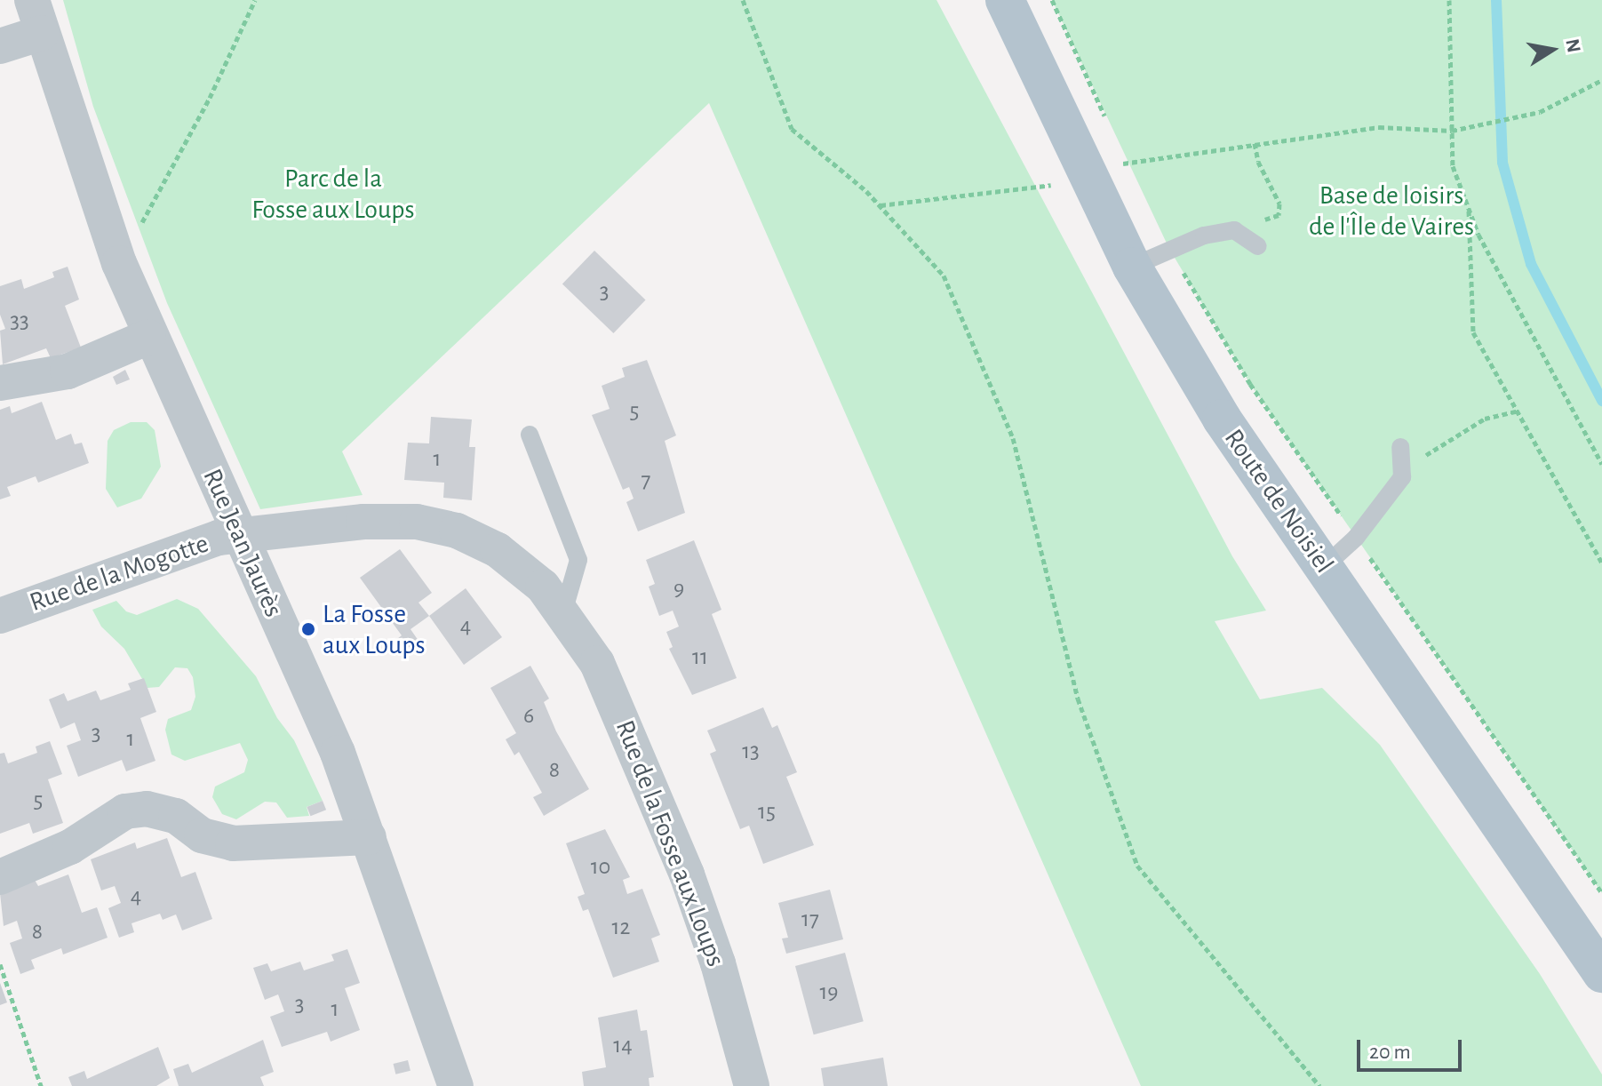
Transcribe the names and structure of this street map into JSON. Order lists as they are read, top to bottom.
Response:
{
  "streets": {
    "main road": ["Route de Noisiel"],
    "street": ["Rue Jean Jaurès", "Rue de la Mogotte", "Rue de la Fosse aux Loups"]
  },
  "crossings": [
    ["Rue Jean Jaurès", "Rue de la Mogotte"],
    ["Rue Jean Jaurès", "Rue de la Fosse aux Loups"],
    ["Rue de la Mogotte", "Rue de la Fosse aux Loups"]
  ],
  "parks": ["Parc de la Fosse aux Loups", "Base de loisirs de l'Île de Vaires"],
  "places": ["La Fosse aux Loups"],
  "house_numbers": [
    "3",
    "33",
    "5",
    "1",
    "7",
    "9",
    "4",
    "11",
    "6",
    "3",
    "1",
    "13",
    "8",
    "5",
    "15",
    "10",
    "4",
    "17",
    "12",
    "8",
    "19",
    "3",
    "1",
    "14"
  ],
  "scale_bar": "20 m",
  "north": "right"
}
